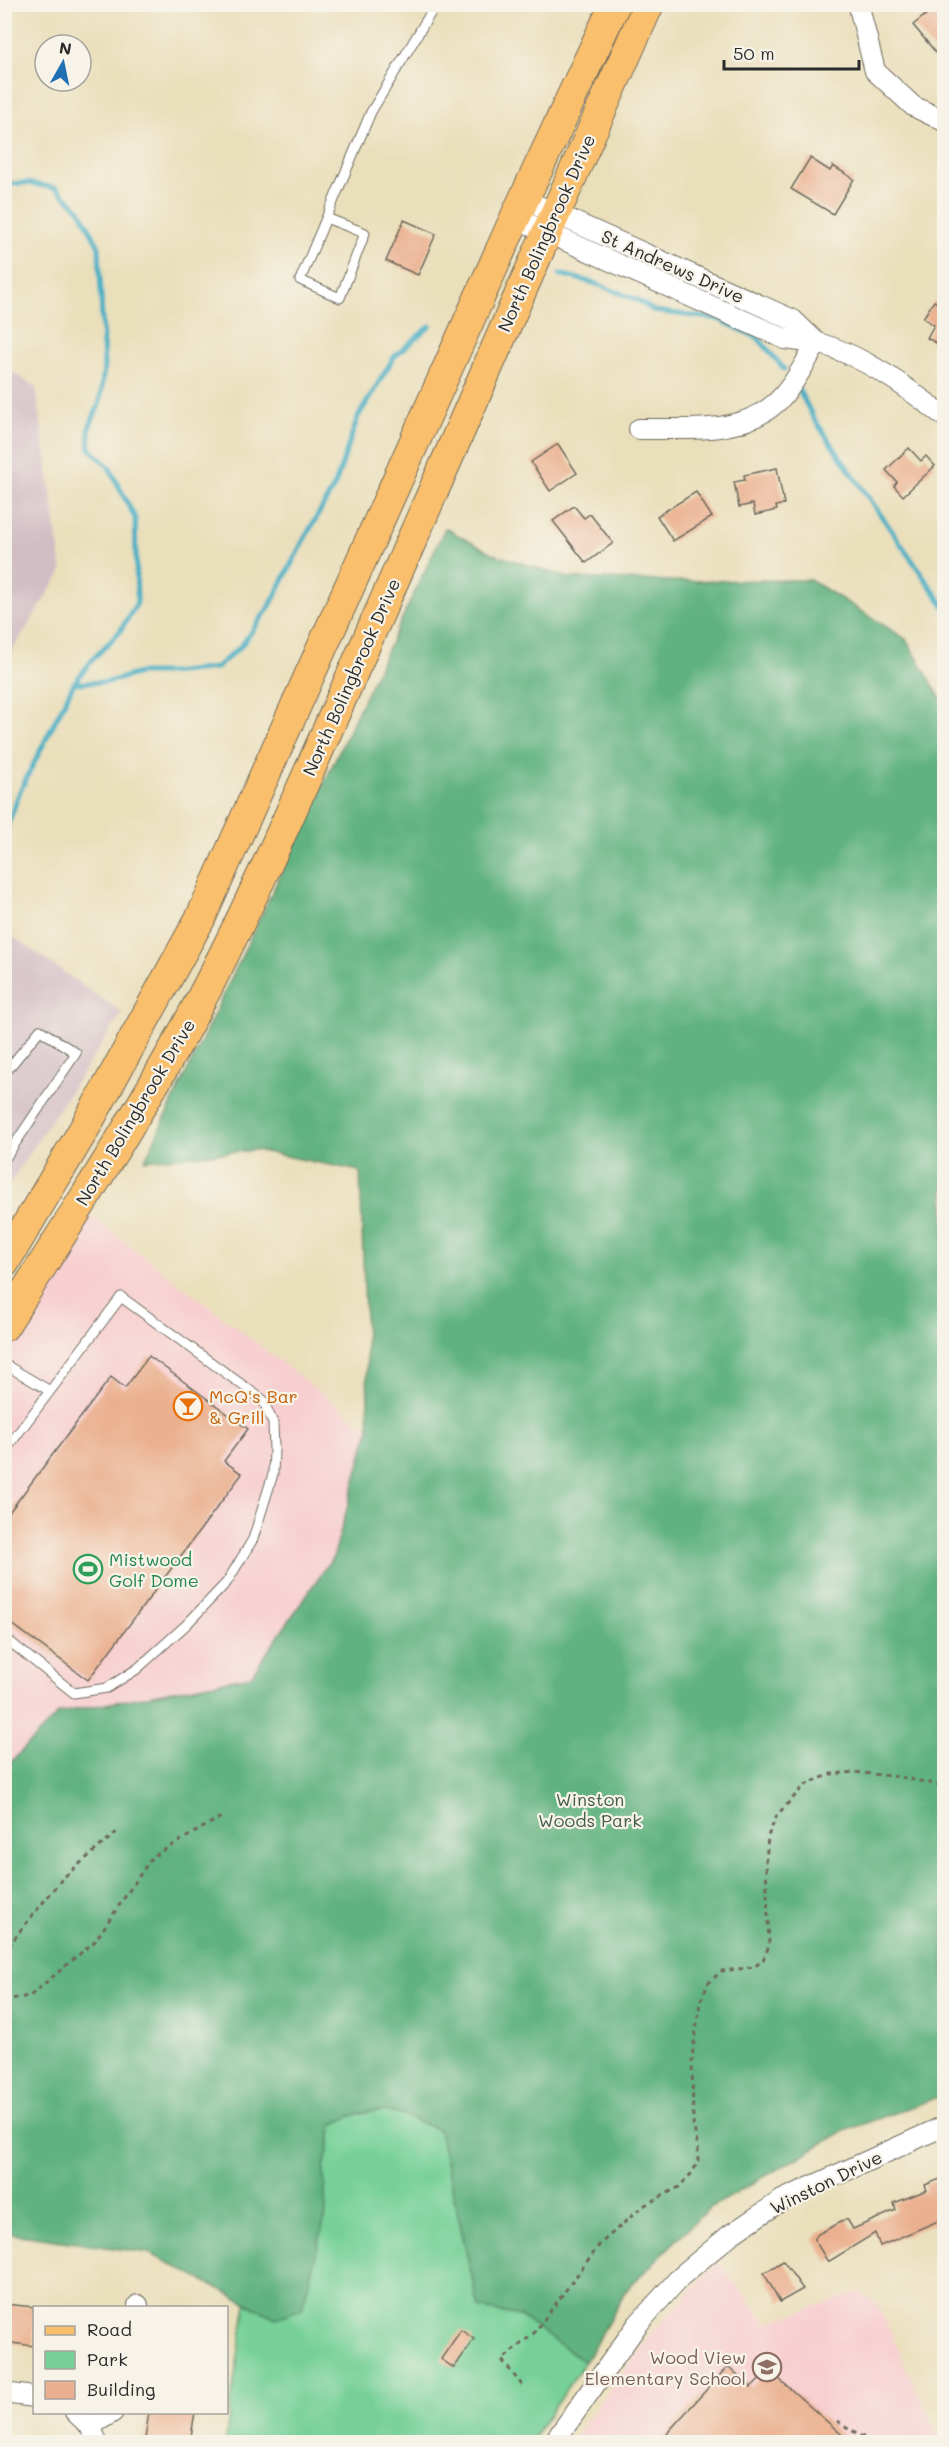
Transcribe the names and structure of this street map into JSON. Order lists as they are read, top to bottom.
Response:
{
  "streets": {
    "main road": ["North Bolingbrook Drive"],
    "street": ["St Andrews Drive", "Winston Drive"]
  },
  "crossings": [
    ["North Bolingbrook Drive", "St Andrews Drive"]
  ],
  "parks": ["Winston Woods Park"],
  "places": {
    "bar": ["McQ's Bar & Grill"],
    "sports": ["Mistwood Golf Dome"],
    "school or university": ["Wood View Elementary School"]
  },
  "legend": ["Road", "Park", "Building"],
  "scale_bar": "50 m",
  "north": "top"
}
